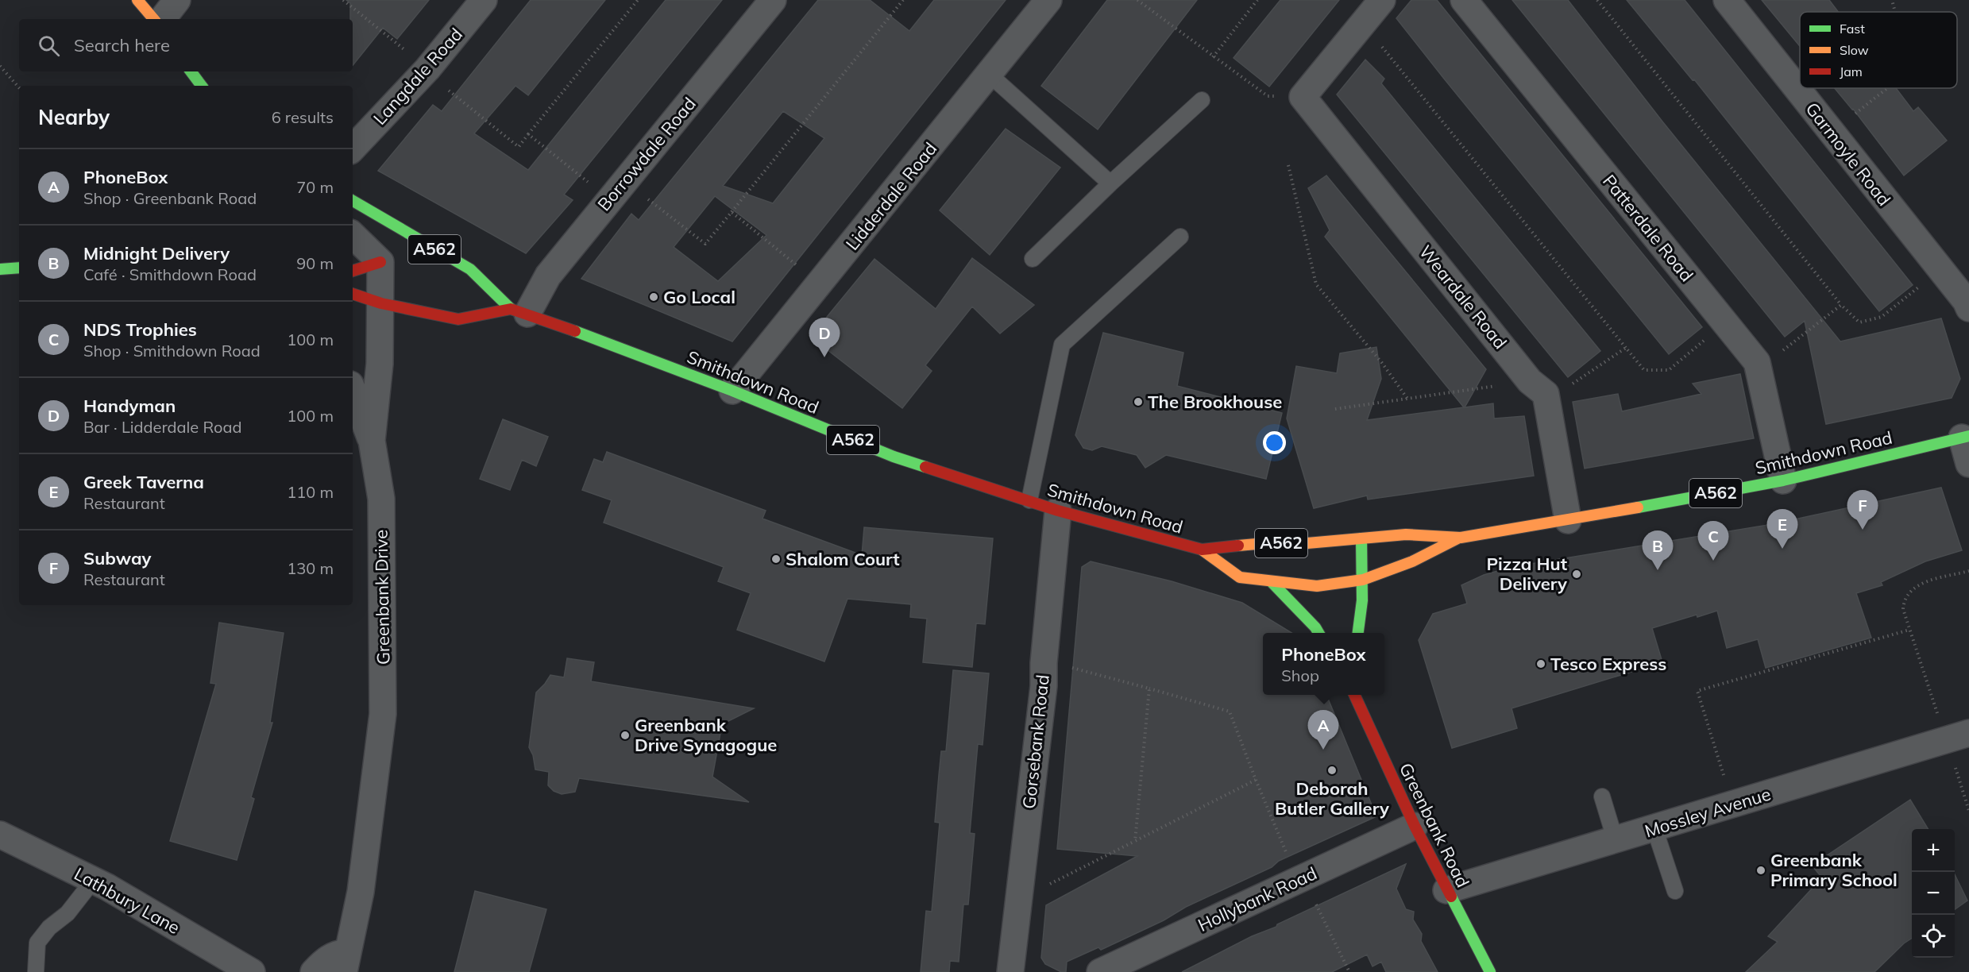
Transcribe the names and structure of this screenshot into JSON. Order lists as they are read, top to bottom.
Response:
{
  "streets": {
    "main road": ["A562", "Smithdown Road", "Greenbank Road"],
    "street": [
      "Langdale Road",
      "Borrowdale Road",
      "Garmoyle Road",
      "Lidderdale Road",
      "Patterdale Road",
      "Weardale Road",
      "Greenbank Drive",
      "Gorsebank Road",
      "Mossley Avenue",
      "Hollybank Road",
      "Lathbury Lane"
    ]
  },
  "crossings": [
    ["Borrowdale Road", "Smithdown Road"],
    ["Lidderdale Road", "Smithdown Road"],
    ["Patterdale Road", "Smithdown Road"],
    ["Weardale Road", "Smithdown Road"],
    ["Smithdown Road", "Gorsebank Road"],
    ["Mossley Avenue", "Greenbank Road"],
    ["Greenbank Road", "Hollybank Road"]
  ],
  "places": [
    "Go Local",
    "The Brookhouse",
    "Shalom Court",
    "Pizza Hut Delivery",
    "Tesco Express",
    "Greenbank Drive Synagogue",
    "Deborah Butler Gallery",
    "Greenbank Primary School"
  ],
  "legend": ["Fast", "Slow", "Jam"],
  "page": {
    "search": "Search here",
    "heading": ["Nearby", "6 results"],
    "list": [
      {
        "mark": "A",
        "name": "PhoneBox",
        "note": "Shop · Greenbank Road",
        "value": "70 m"
      },
      {
        "mark": "B",
        "name": "Midnight Delivery",
        "note": "Café · Smithdown Road",
        "value": "90 m"
      },
      {
        "mark": "C",
        "name": "NDS Trophies",
        "note": "Shop · Smithdown Road",
        "value": "100 m"
      },
      {
        "mark": "D",
        "name": "Handyman",
        "note": "Bar · Lidderdale Road",
        "value": "100 m"
      },
      {
        "mark": "E",
        "name": "Greek Taverna",
        "note": "Restaurant",
        "value": "110 m"
      },
      {
        "mark": "F",
        "name": "Subway",
        "note": "Restaurant",
        "value": "130 m"
      }
    ],
    "pins": [
      "D",
      "F",
      "E",
      "C",
      "B",
      "A"
    ],
    "popup": ["PhoneBox", "Shop"],
    "map_buttons": ["+", "−"]
  }
}
